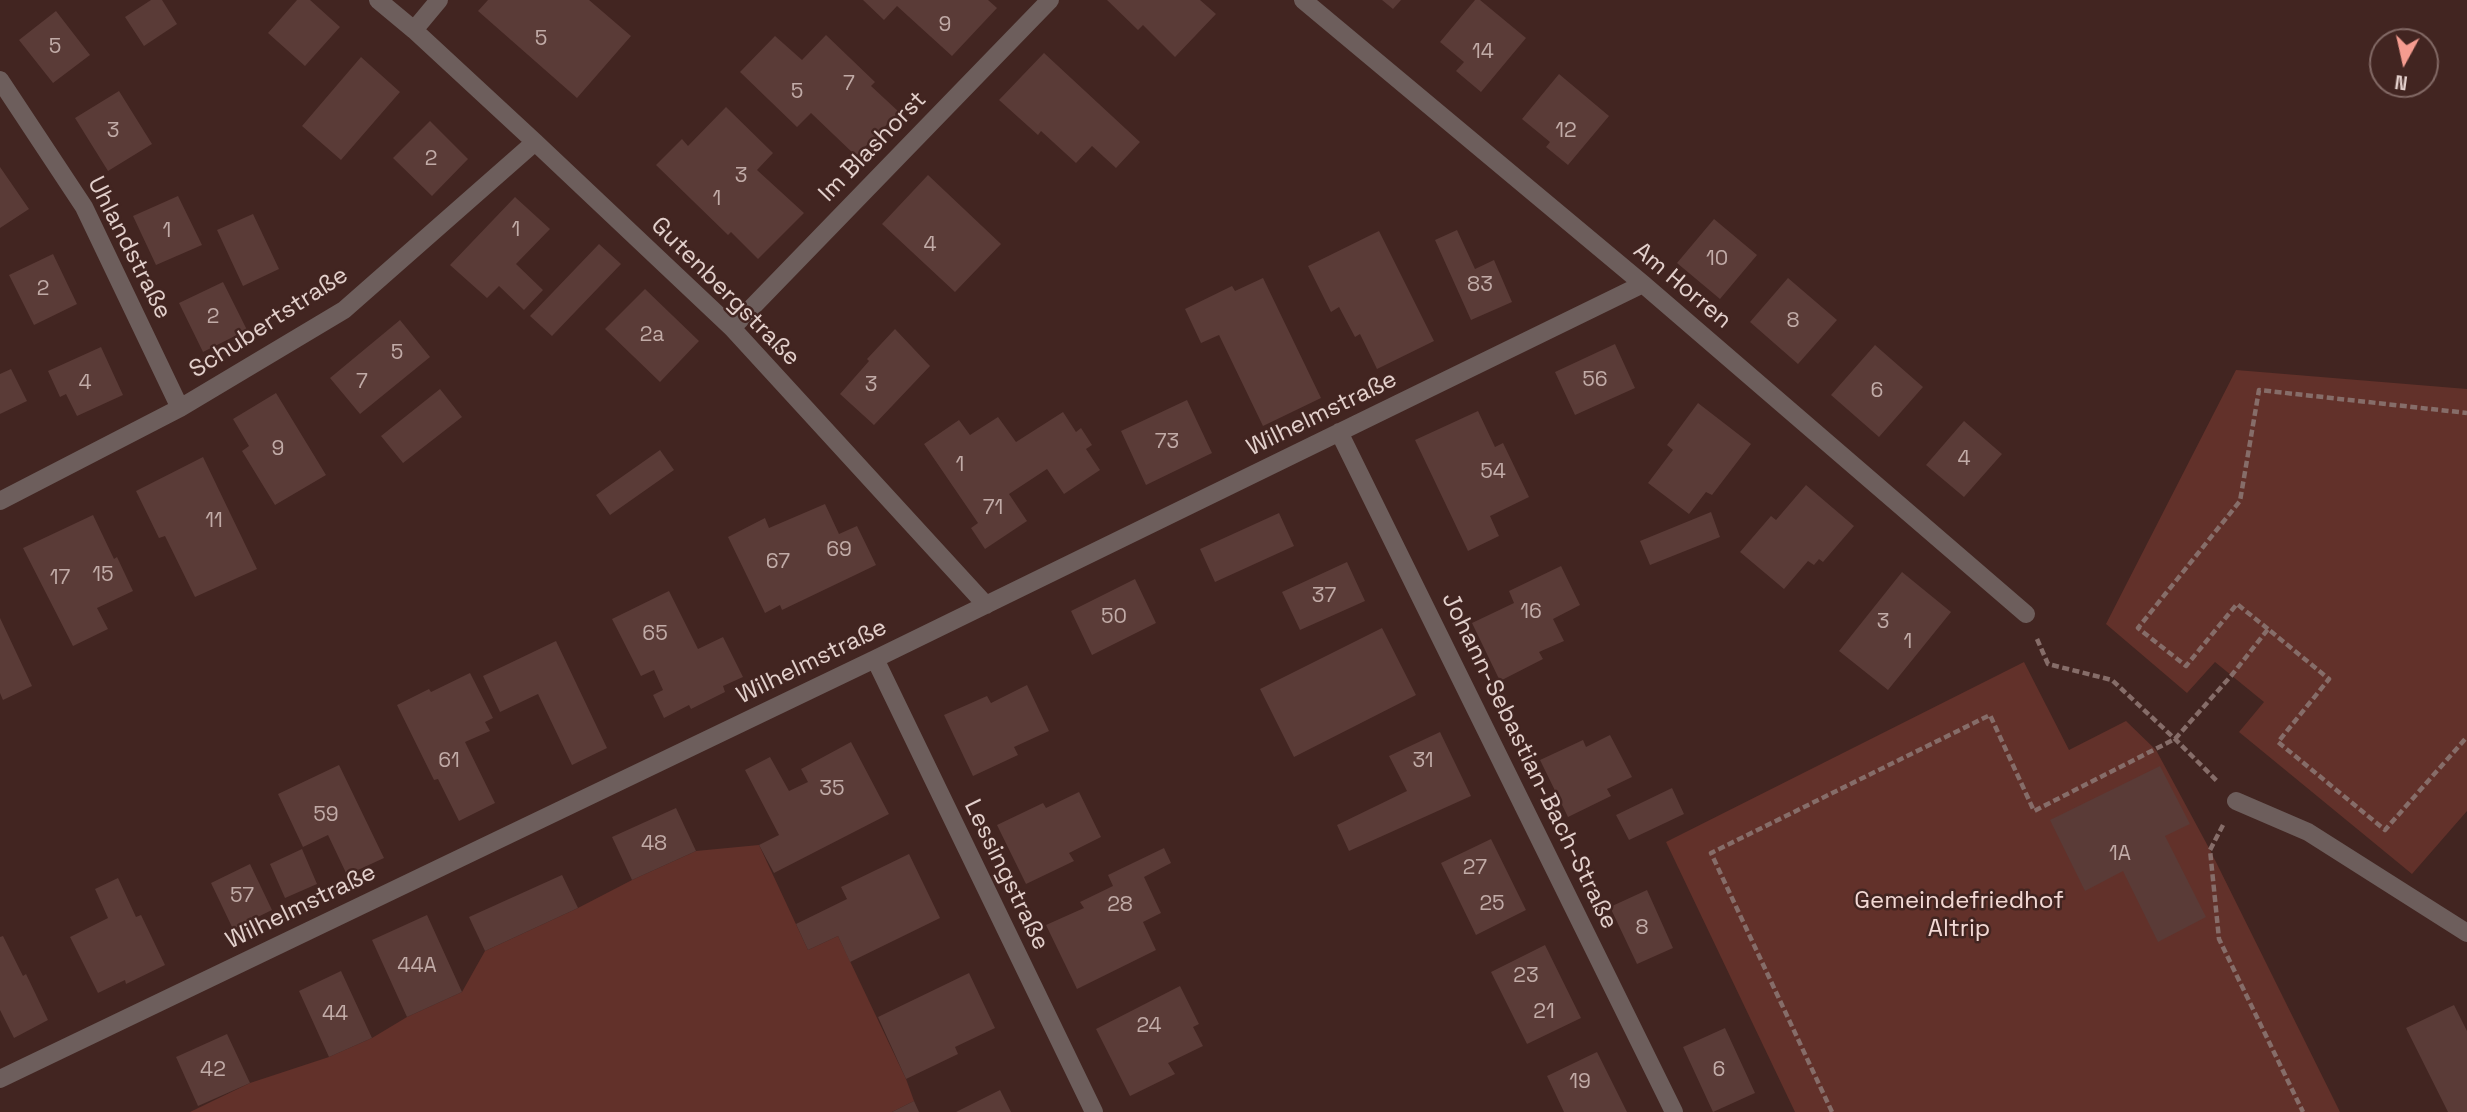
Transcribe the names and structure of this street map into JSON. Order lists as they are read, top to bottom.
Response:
{
  "streets": {
    "street": [
      "Im Blashorst",
      "Uhlandstraße",
      "Am Horren",
      "Gutenbergstraße",
      "Schubertstraße",
      "Wilhelmstraße",
      "Johann-Sebastian-Bach-Straße",
      "Lessingstraße"
    ]
  },
  "crossings": [
    ["Im Blashorst", "Gutenbergstraße"],
    ["Uhlandstraße", "Schubertstraße"],
    ["Am Horren", "Wilhelmstraße"],
    ["Gutenbergstraße", "Schubertstraße"],
    ["Gutenbergstraße", "Wilhelmstraße"],
    ["Wilhelmstraße", "Johann-Sebastian-Bach-Straße"],
    ["Wilhelmstraße", "Lessingstraße"]
  ],
  "parks": ["Gemeindefriedhof Altrip"],
  "house_numbers": [
    "9",
    "5",
    "5",
    "14",
    "7",
    "5",
    "3",
    "12",
    "2",
    "3",
    "1",
    "1",
    "1",
    "4",
    "10",
    "83",
    "2",
    "2",
    "8",
    "2a",
    "5",
    "56",
    "7",
    "4",
    "3",
    "6",
    "73",
    "9",
    "4",
    "1",
    "54",
    "71",
    "11",
    "69",
    "67",
    "15",
    "17",
    "37",
    "16",
    "50",
    "3",
    "65",
    "1",
    "61",
    "31",
    "35",
    "59",
    "48",
    "1A",
    "27",
    "57",
    "25",
    "28",
    "8",
    "44A",
    "23",
    "21",
    "44",
    "24",
    "42",
    "6",
    "19"
  ],
  "north": "bottom"
}
